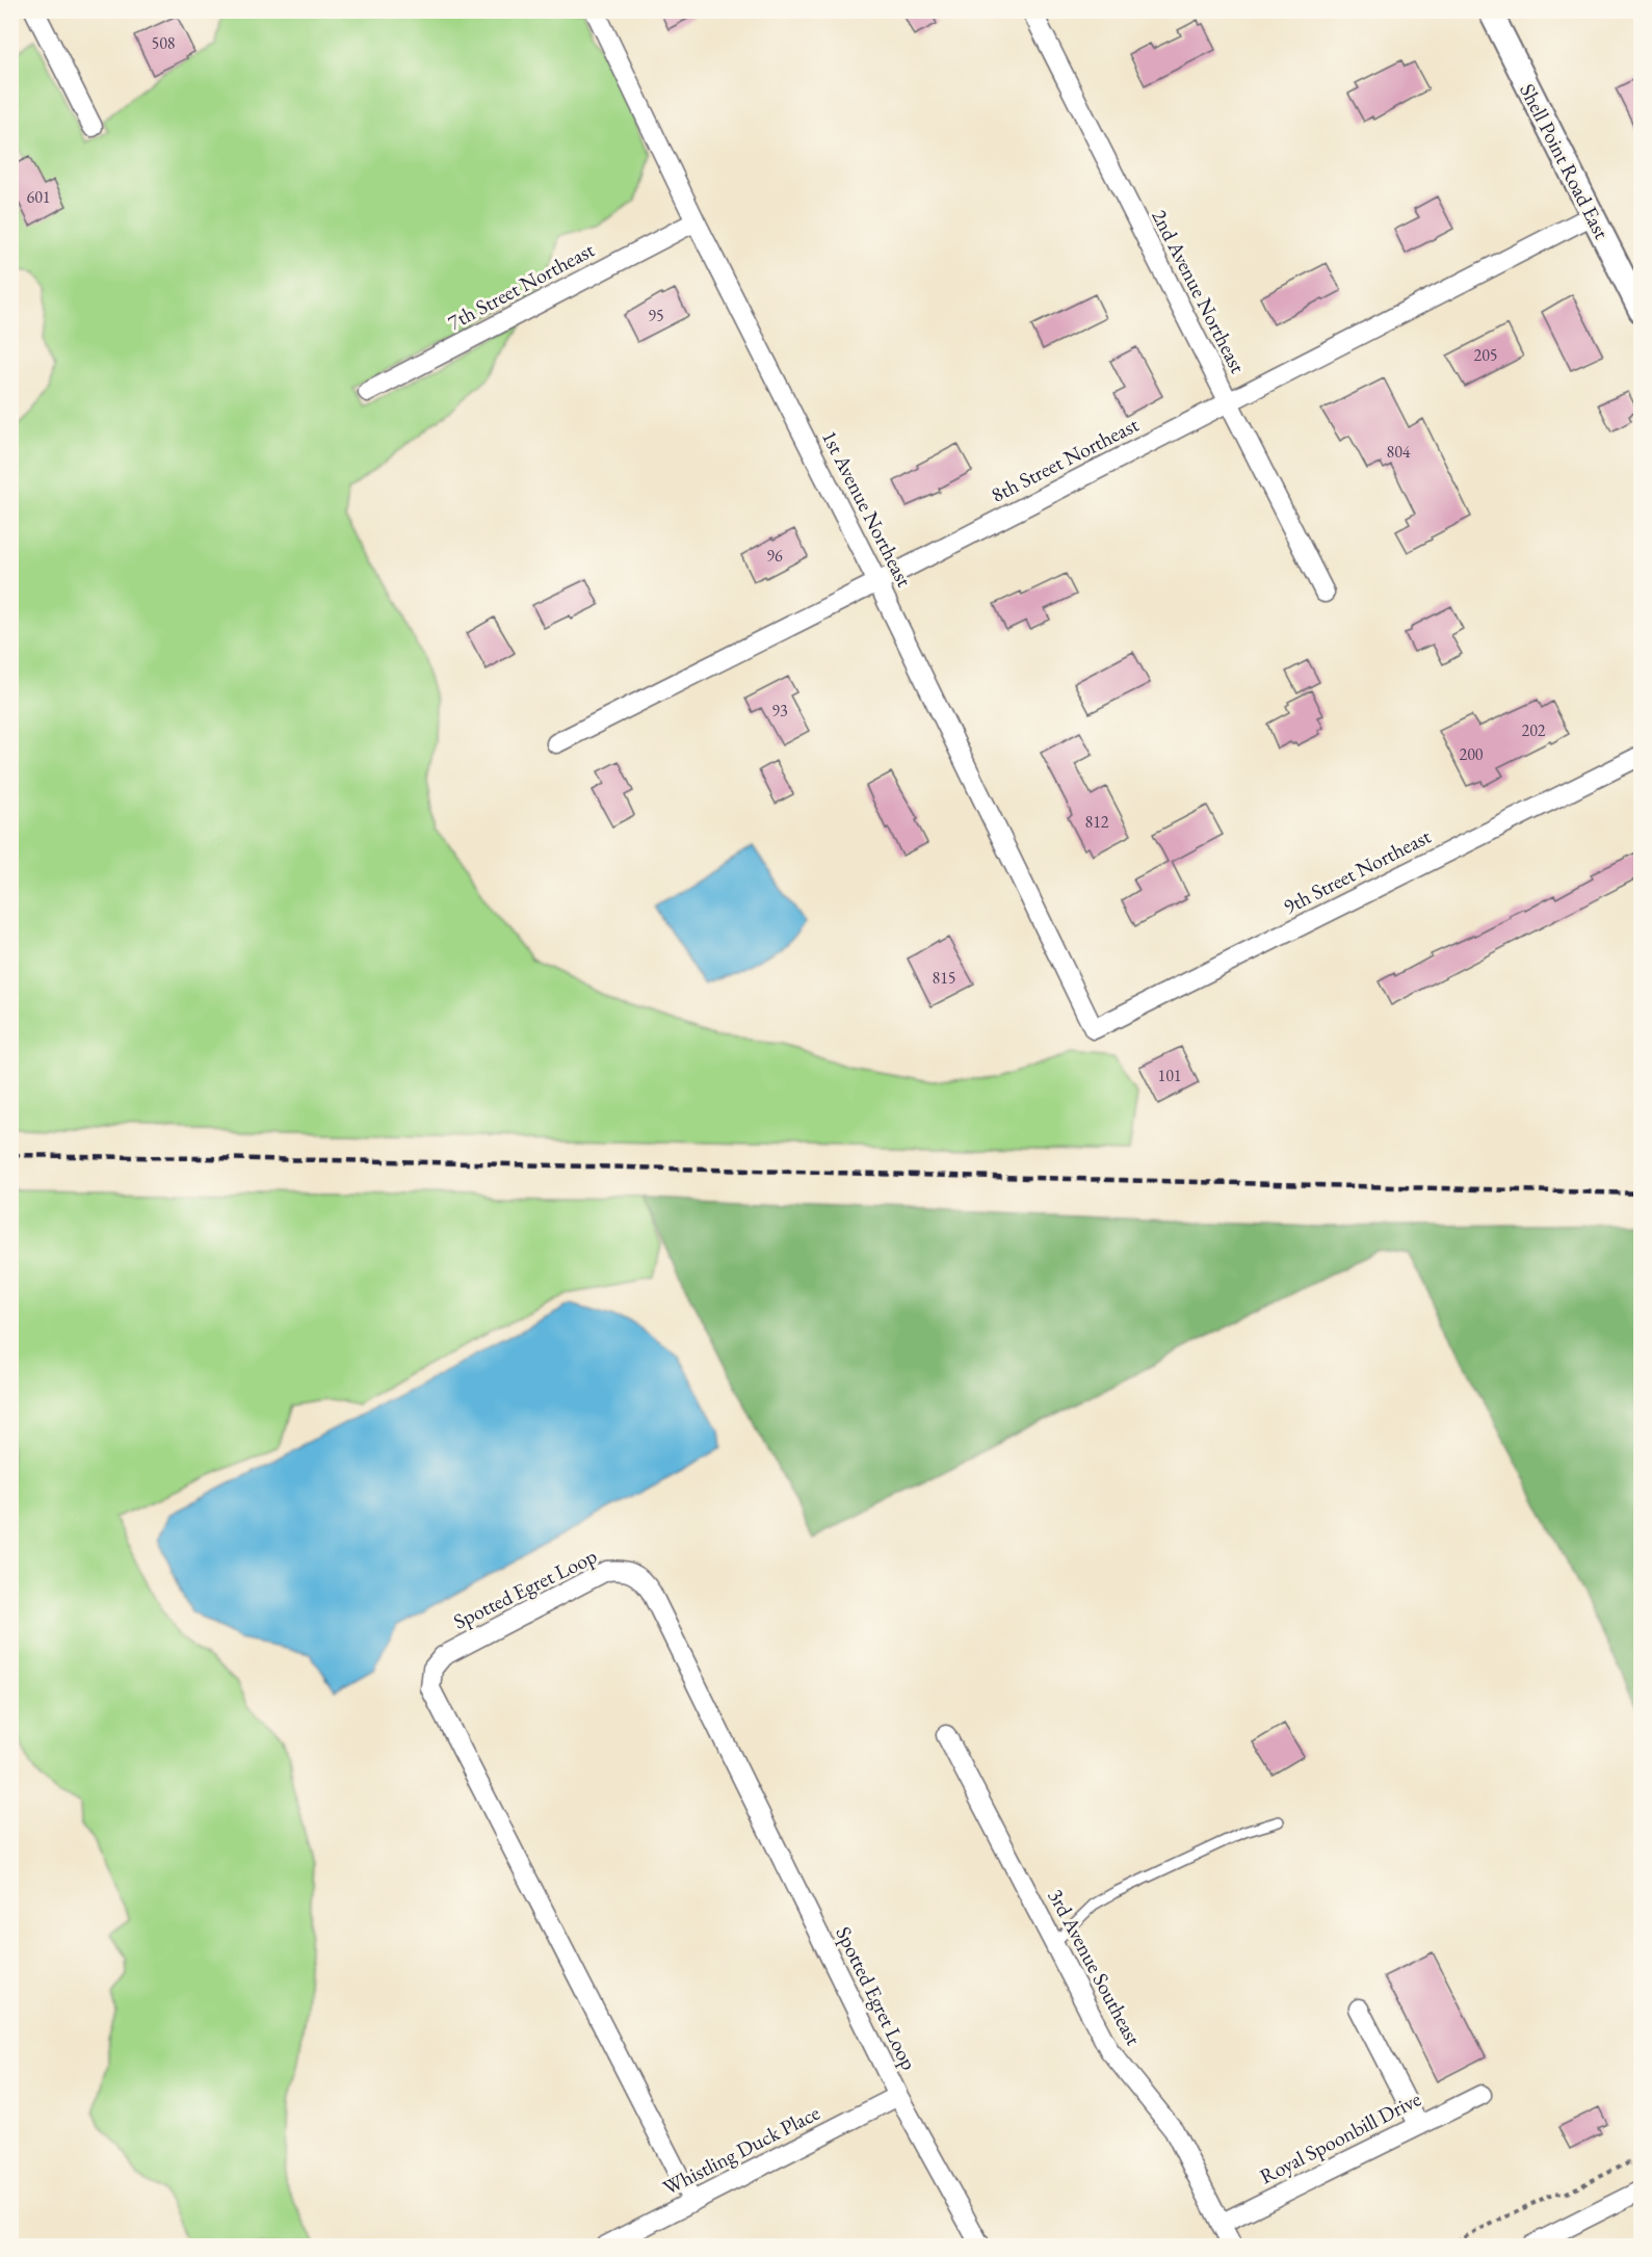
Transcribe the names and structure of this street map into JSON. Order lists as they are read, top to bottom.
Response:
{
  "streets": {
    "street": [
      "Shell Point Road East",
      "7th Street Northeast",
      "2nd Avenue Northeast",
      "8th Street Northeast",
      "1st Avenue Northeast",
      "9th Street Northeast",
      "Spotted Egret Loop",
      "3rd Avenue Southeast",
      "Royal Spoonbill Drive",
      "Whistling Duck Place"
    ]
  },
  "crossings": [
    ["Shell Point Road East", "8th Street Northeast"],
    ["7th Street Northeast", "1st Avenue Northeast"],
    ["2nd Avenue Northeast", "8th Street Northeast"],
    ["8th Street Northeast", "1st Avenue Northeast"],
    ["1st Avenue Northeast", "9th Street Northeast"],
    ["Spotted Egret Loop", "Whistling Duck Place"],
    ["3rd Avenue Southeast", "Royal Spoonbill Drive"]
  ],
  "house_numbers": [
    "508",
    "601",
    "95",
    "205",
    "804",
    "96",
    "93",
    "202",
    "200",
    "812",
    "815",
    "101"
  ]
}
